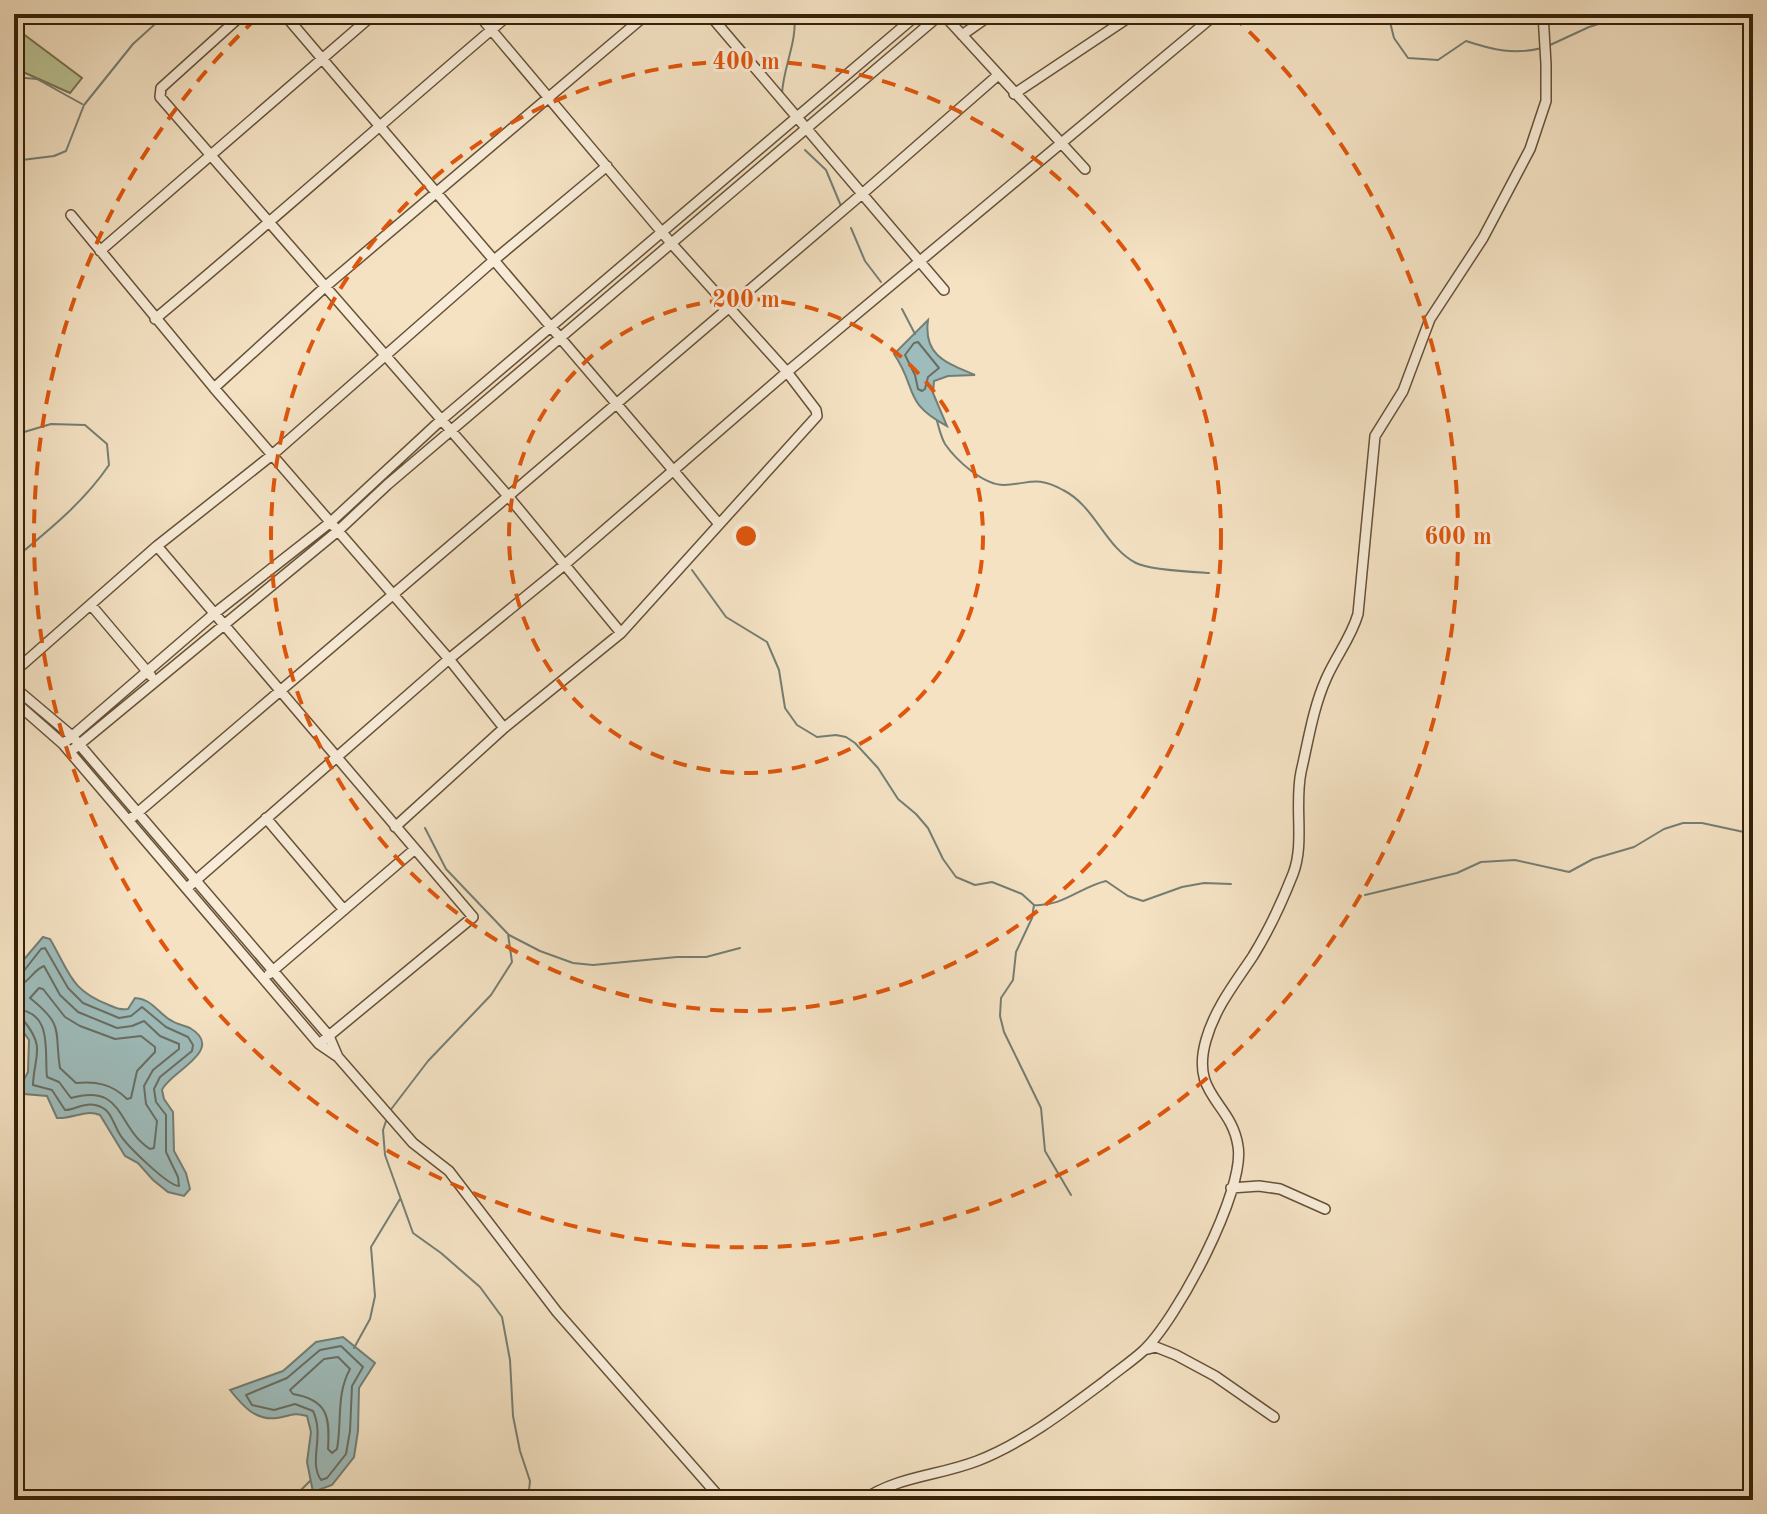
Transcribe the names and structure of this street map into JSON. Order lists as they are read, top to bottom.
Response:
{
  "rings": ["400 m", "200 m", "600 m"]
}
